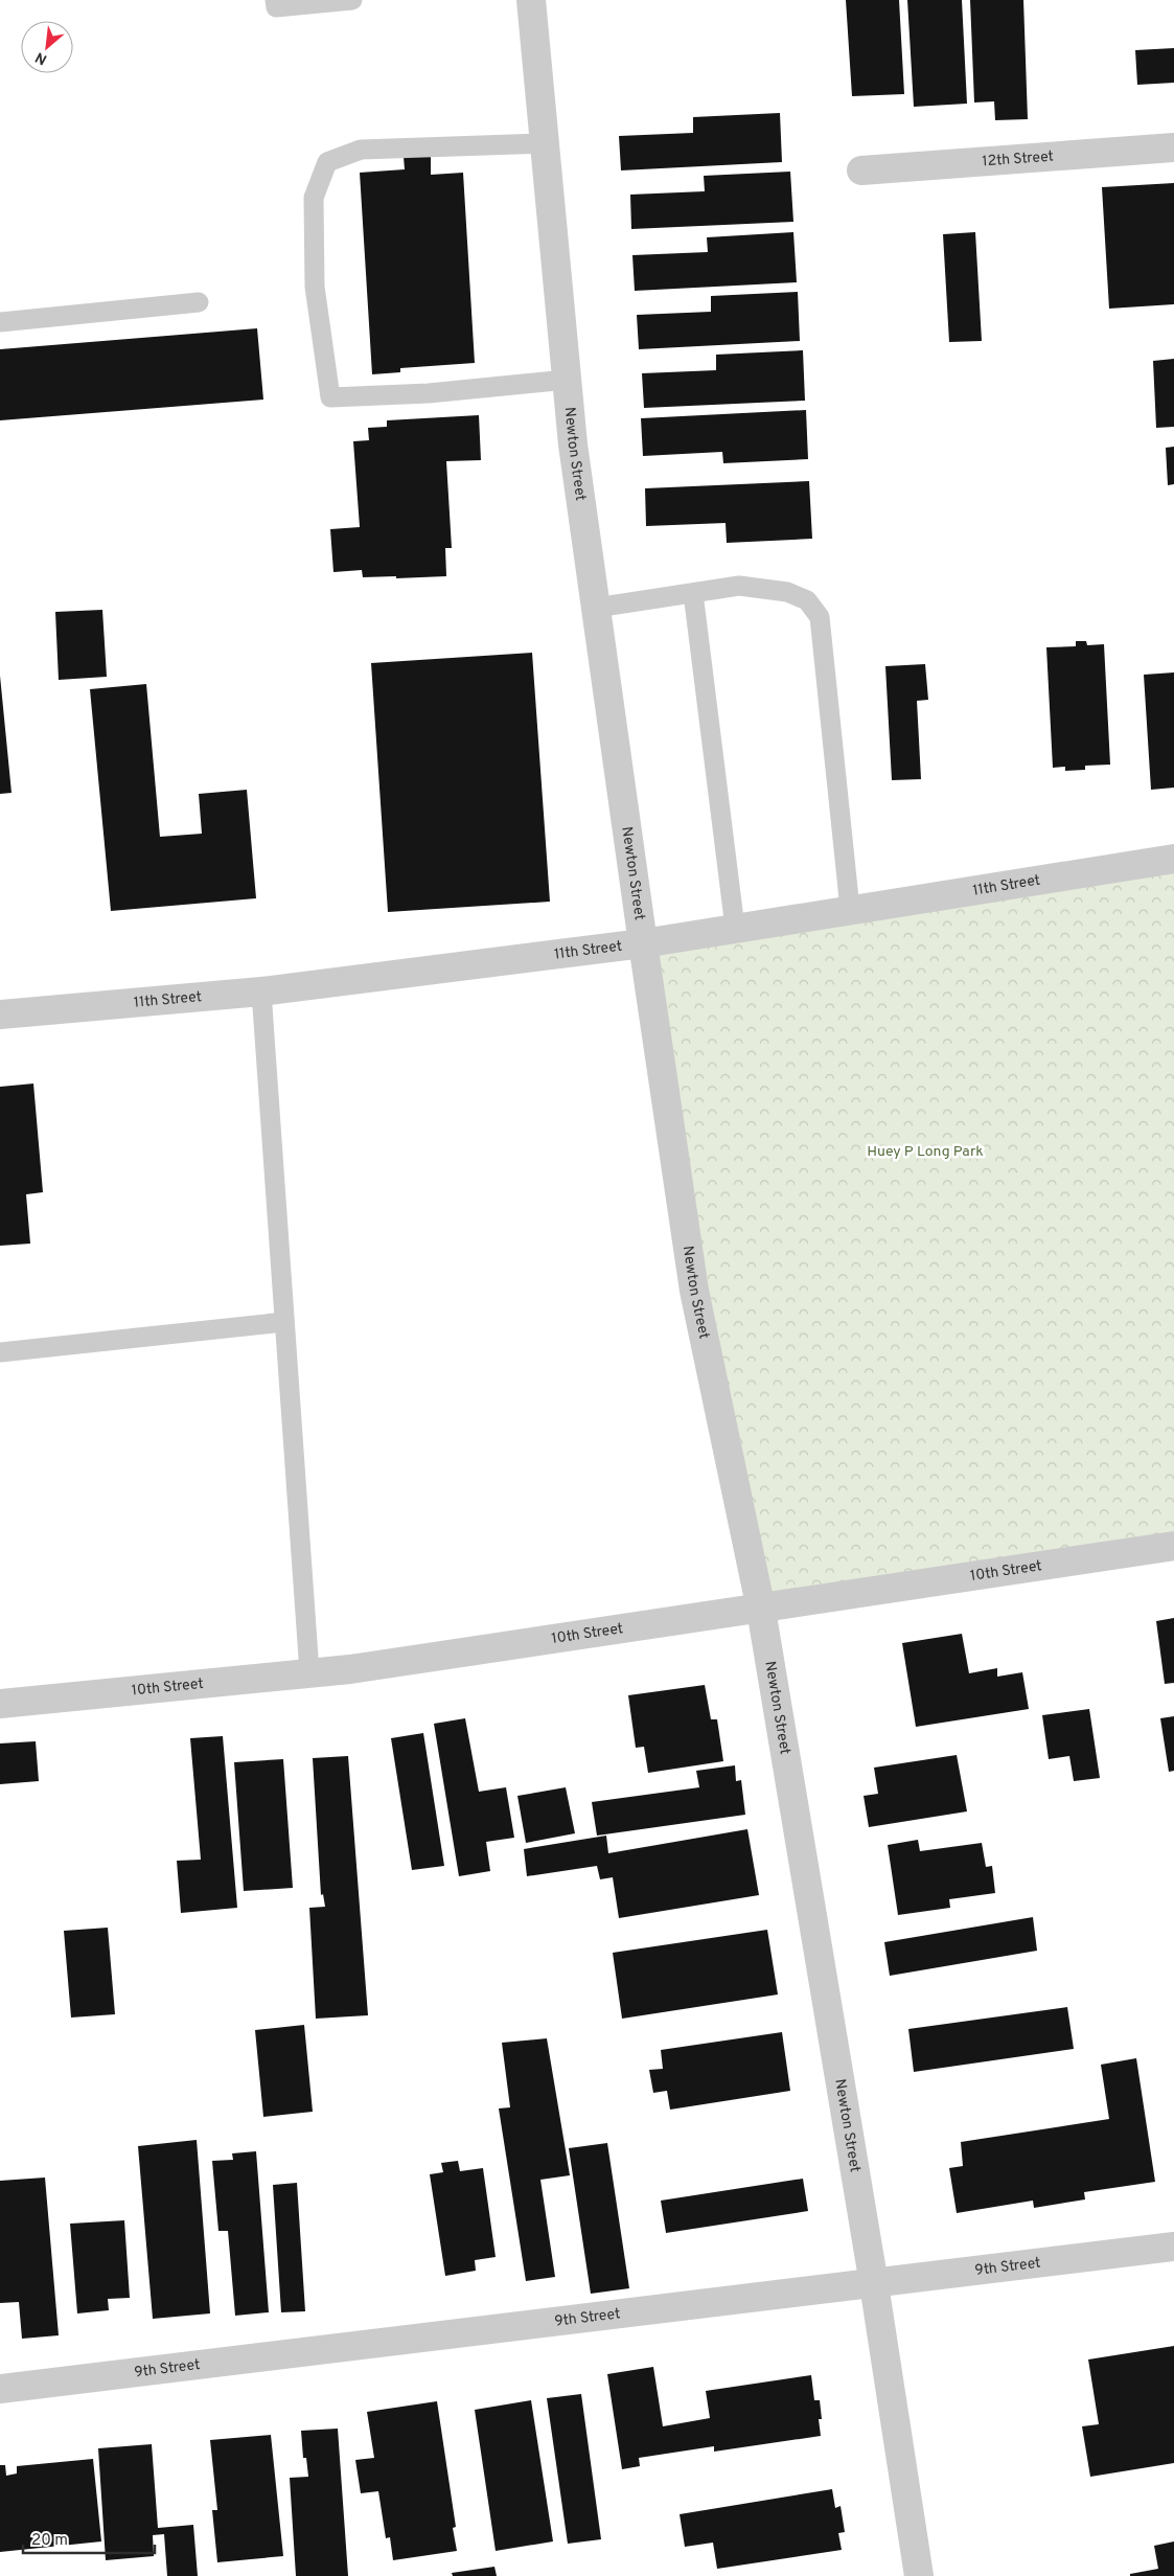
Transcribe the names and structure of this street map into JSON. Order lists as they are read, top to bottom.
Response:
{
  "streets": {
    "street": [
      "12th Street",
      "Newton Street",
      "11th Street",
      "10th Street",
      "9th Street"
    ]
  },
  "crossings": [
    ["Newton Street", "11th Street"],
    ["Newton Street", "10th Street"],
    ["Newton Street", "9th Street"]
  ],
  "parks": ["Huey P Long Park"],
  "scale_bar": "20 m",
  "north": "bottom left"
}
